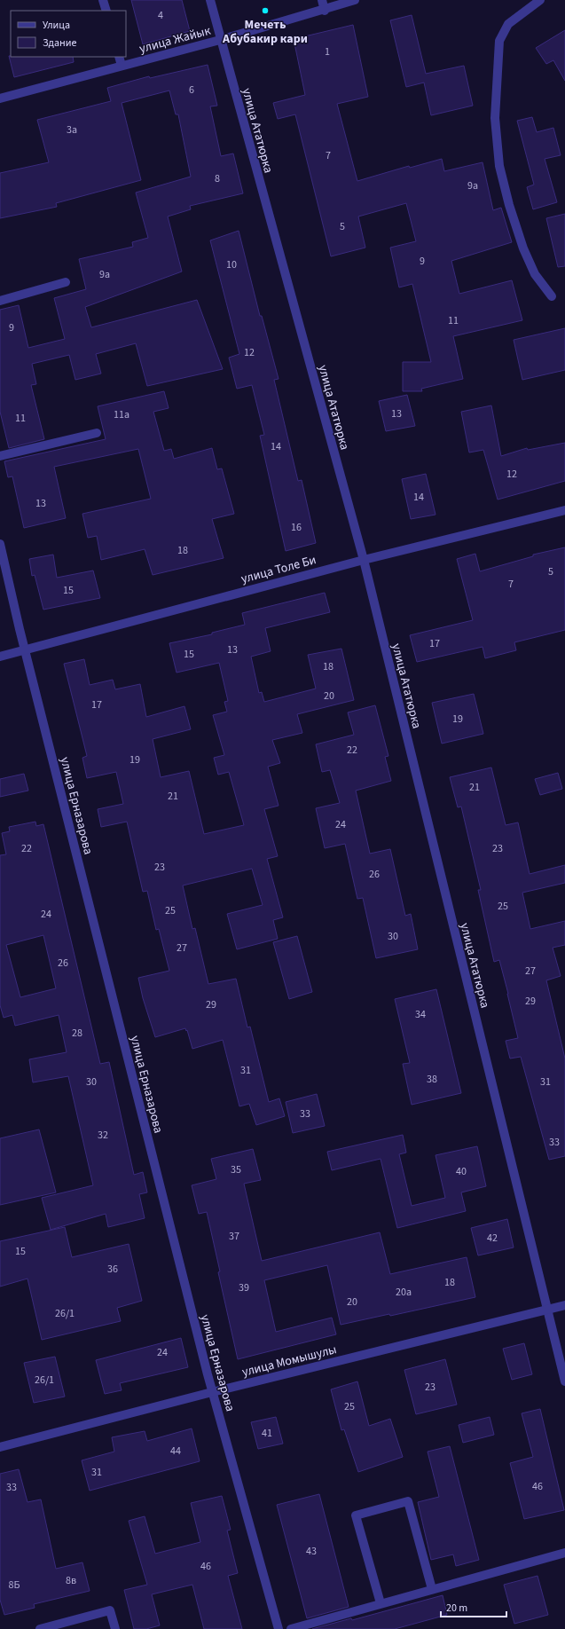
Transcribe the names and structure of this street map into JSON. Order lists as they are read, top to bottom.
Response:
{
  "streets": {
    "street": [
      "улица Жайык",
      "улица Ататюрка",
      "улица Толе Би",
      "улица Ерназарова",
      "улица Момышулы"
    ]
  },
  "crossings": [
    ["улица Жайык", "улица Ататюрка"],
    ["улица Ататюрка", "улица Толе Би"],
    ["улица Ататюрка", "улица Момышулы"],
    ["улица Толе Би", "улица Ерназарова"],
    ["улица Ерназарова", "улица Момышулы"]
  ],
  "places": ["Мечеть Абубакир кари"],
  "house_numbers": [
    "4",
    "1",
    "6",
    "3а",
    "7",
    "8",
    "9а",
    "5",
    "9",
    "10",
    "9а",
    "11",
    "9",
    "12",
    "13",
    "11а",
    "11",
    "14",
    "12",
    "14",
    "13",
    "16",
    "18",
    "5",
    "7",
    "15",
    "17",
    "13",
    "15",
    "18",
    "20",
    "17",
    "19",
    "22",
    "19",
    "21",
    "21",
    "24",
    "22",
    "23",
    "23",
    "26",
    "25",
    "25",
    "24",
    "30",
    "27",
    "26",
    "27",
    "29",
    "29",
    "34",
    "28",
    "31",
    "38",
    "30",
    "31",
    "33",
    "32",
    "33",
    "35",
    "40",
    "37",
    "42",
    "15",
    "36",
    "18",
    "39",
    "20а",
    "20",
    "26/1",
    "24",
    "26/1",
    "23",
    "25",
    "41",
    "44",
    "31",
    "46",
    "33",
    "43",
    "46",
    "8в",
    "8Б"
  ],
  "legend": ["Улица", "Здание"],
  "scale_bar": "20 m"
}
